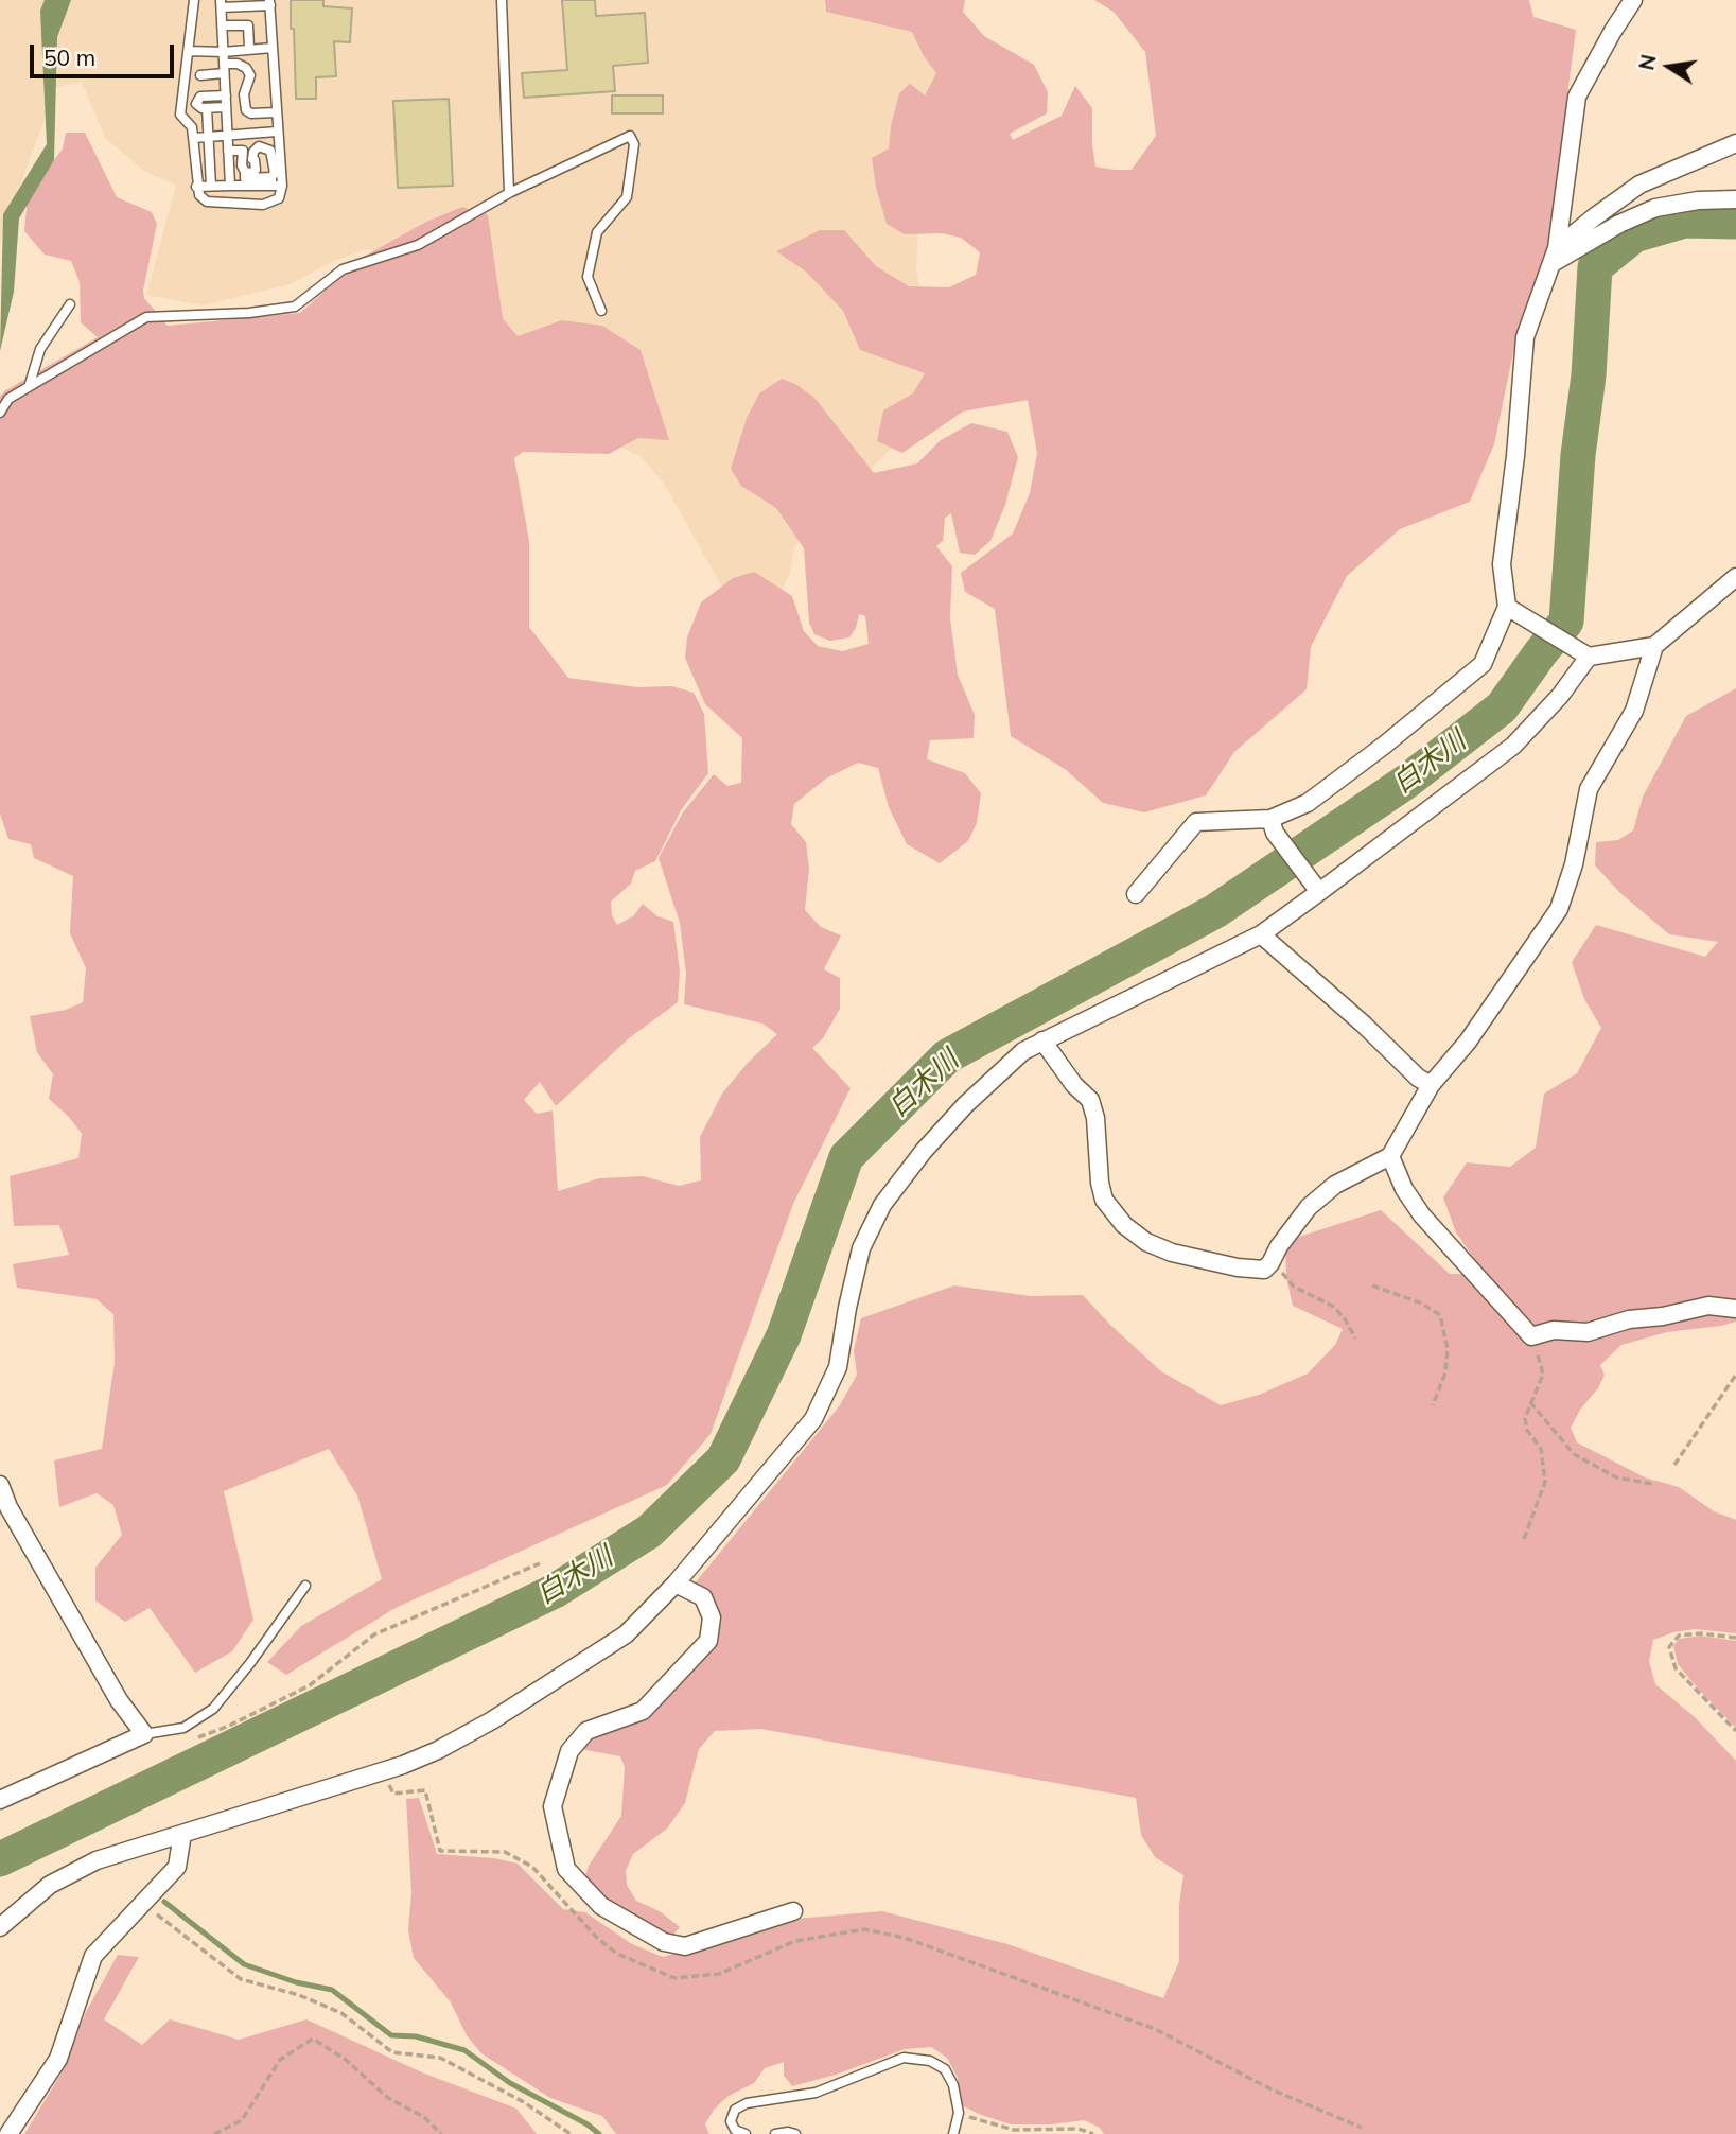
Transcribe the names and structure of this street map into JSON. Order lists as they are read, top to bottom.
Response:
{
  "water": ["白木川"],
  "scale_bar": "50 m",
  "north": "left"
}
